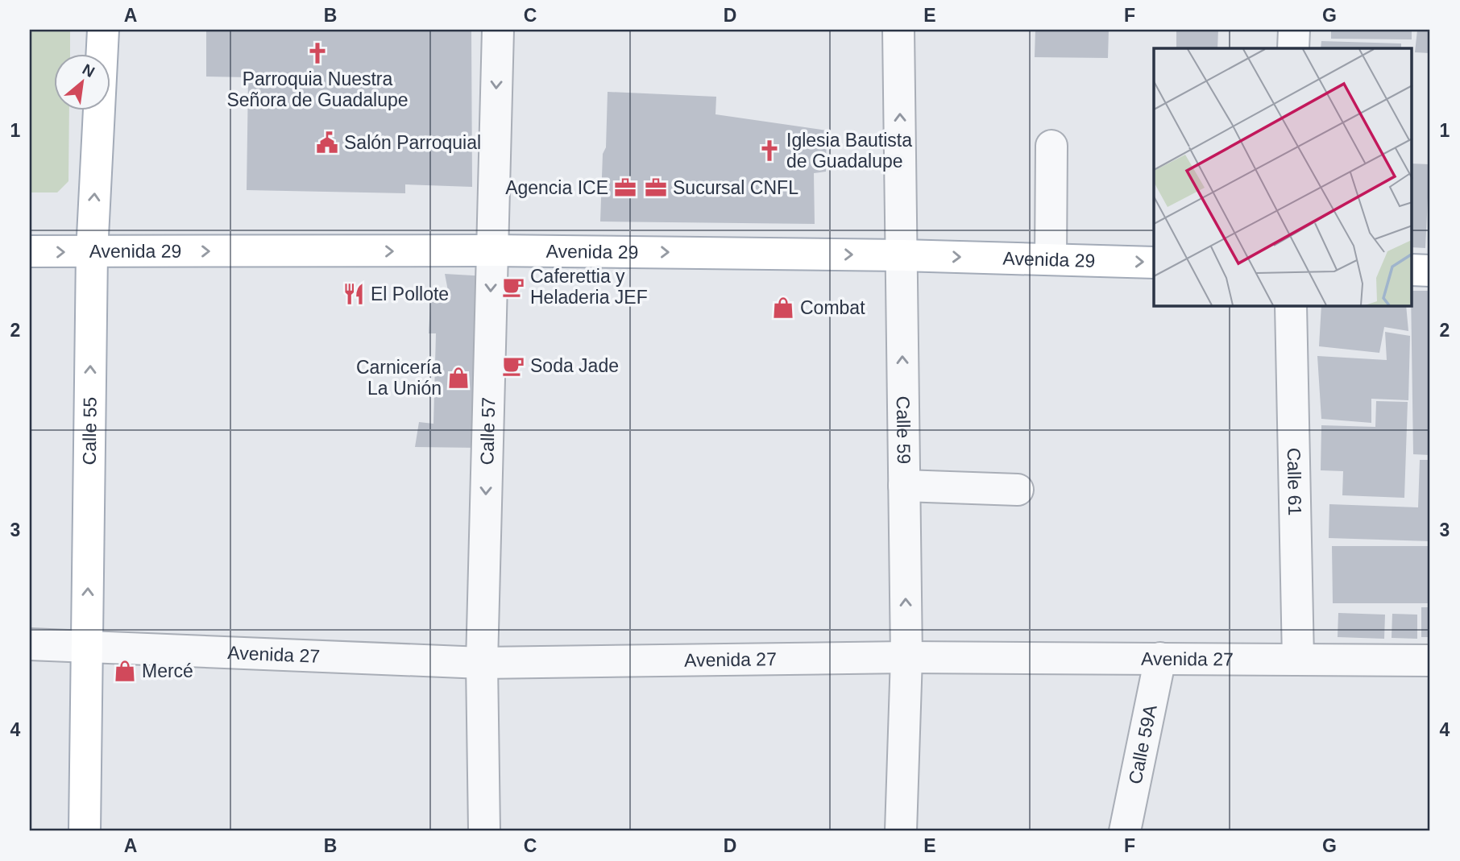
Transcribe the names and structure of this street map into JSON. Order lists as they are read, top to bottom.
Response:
{
  "streets": {
    "main road": ["Avenida 29", "Calle 55"],
    "street": [
      "Calle 57",
      "Calle 59",
      "Calle 61",
      "Avenida 27",
      "Calle 59A"
    ]
  },
  "crossings": [
    ["Avenida 29", "Calle 55"],
    ["Avenida 29", "Calle 57"],
    ["Avenida 29", "Calle 59"],
    ["Calle 55", "Avenida 27"],
    ["Calle 57", "Avenida 27"],
    ["Calle 59", "Avenida 27"],
    ["Calle 61", "Avenida 27"],
    ["Avenida 27", "Calle 59A"]
  ],
  "one_way": [
    "Avenida 29",
    "Calle 55",
    "Calle 57",
    "Calle 59"
  ],
  "places": {
    "church": ["Parroquia Nuestra Señora de Guadalupe", "Iglesia Bautista de Guadalupe"],
    "public building": ["Salón Parroquial"],
    "office": ["Agencia ICE", "Sucursal CNFL"],
    "cafe": ["Caferettia y Heladeria JEF", "Soda Jade"],
    "restaurant": ["El Pollote"],
    "shop": ["Combat", "Carnicería La Unión", "Mercé"]
  },
  "north": "top right",
  "grid": {
    "columns": [
      "A",
      "B",
      "C",
      "D",
      "E",
      "F",
      "G"
    ],
    "rows": [
      "1",
      "2",
      "3",
      "4"
    ]
  }
}
